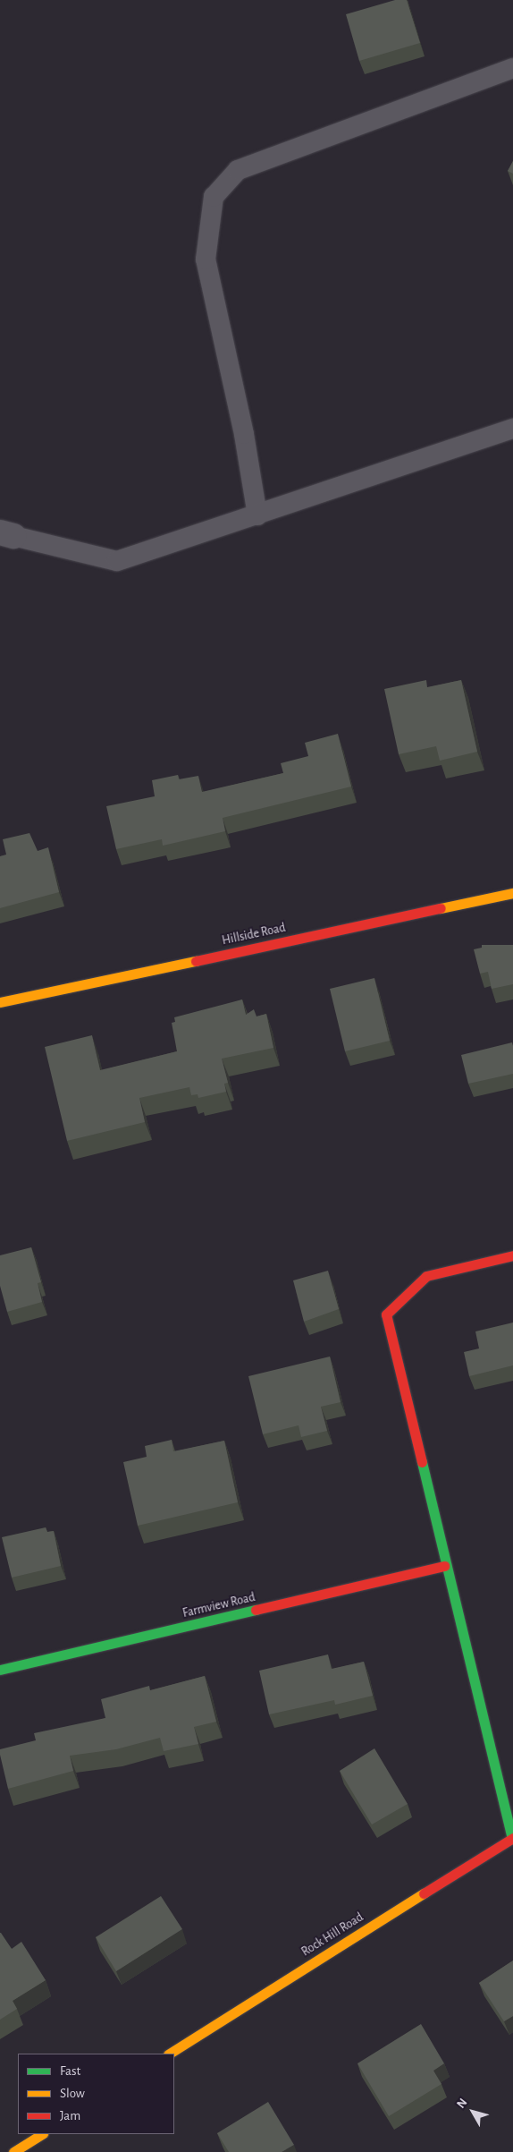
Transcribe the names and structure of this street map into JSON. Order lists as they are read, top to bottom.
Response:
{
  "streets": {
    "street": ["Hillside Road", "Farmview Road", "Rock Hill Road"]
  },
  "legend": ["Fast", "Slow", "Jam"],
  "north": "top left"
}
